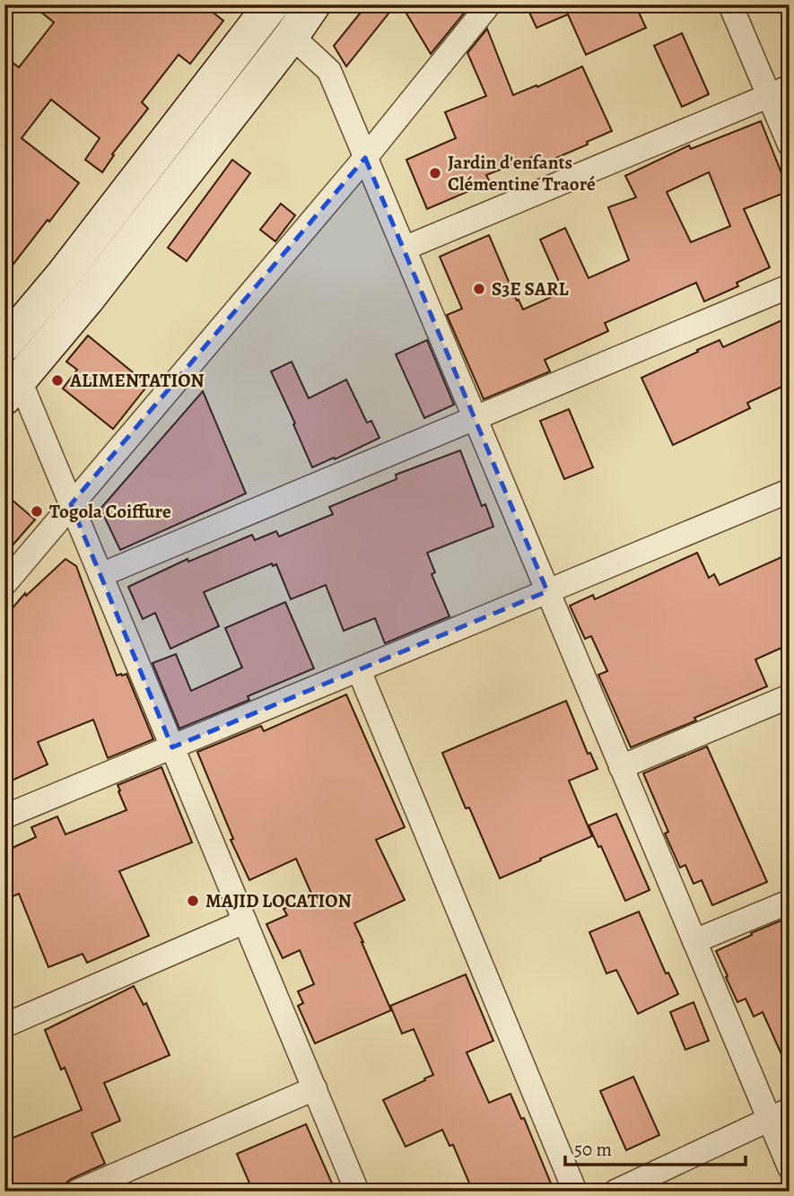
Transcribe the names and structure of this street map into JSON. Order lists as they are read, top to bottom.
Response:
{
  "places": [
    "Jardin d'enfants Clémentine Traoré",
    "S3E SARL",
    "ALIMENTATION",
    "Togola Coiffure",
    "MAJID LOCATION"
  ],
  "scale_bar": "50 m"
}
